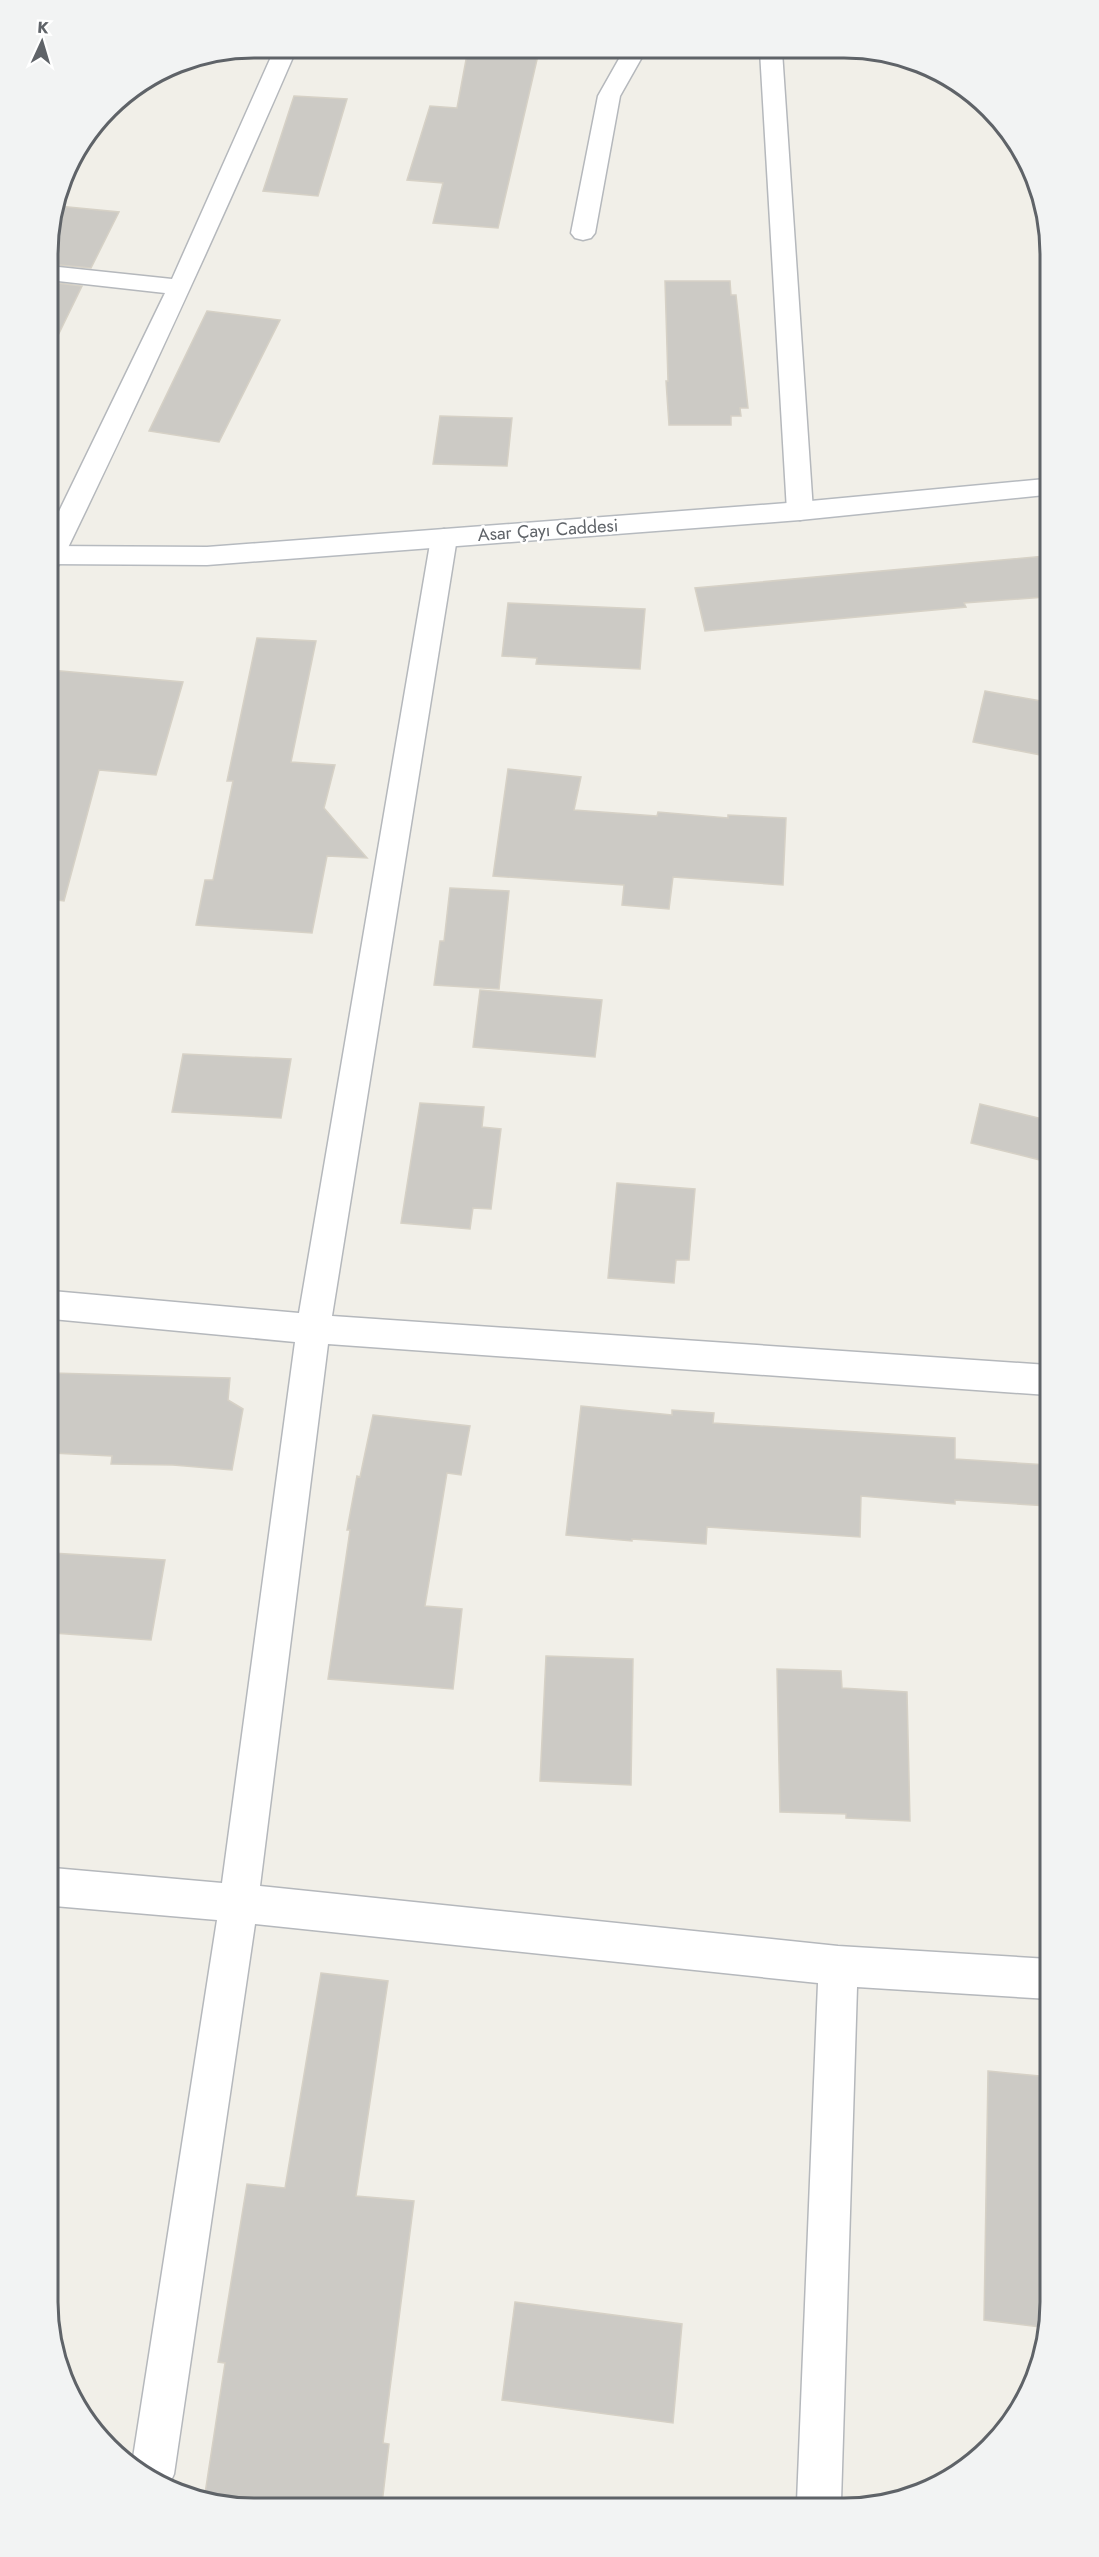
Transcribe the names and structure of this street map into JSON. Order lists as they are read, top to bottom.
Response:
{
  "streets": {
    "street": ["Asar Çayı Caddesi"]
  },
  "north": "top"
}
